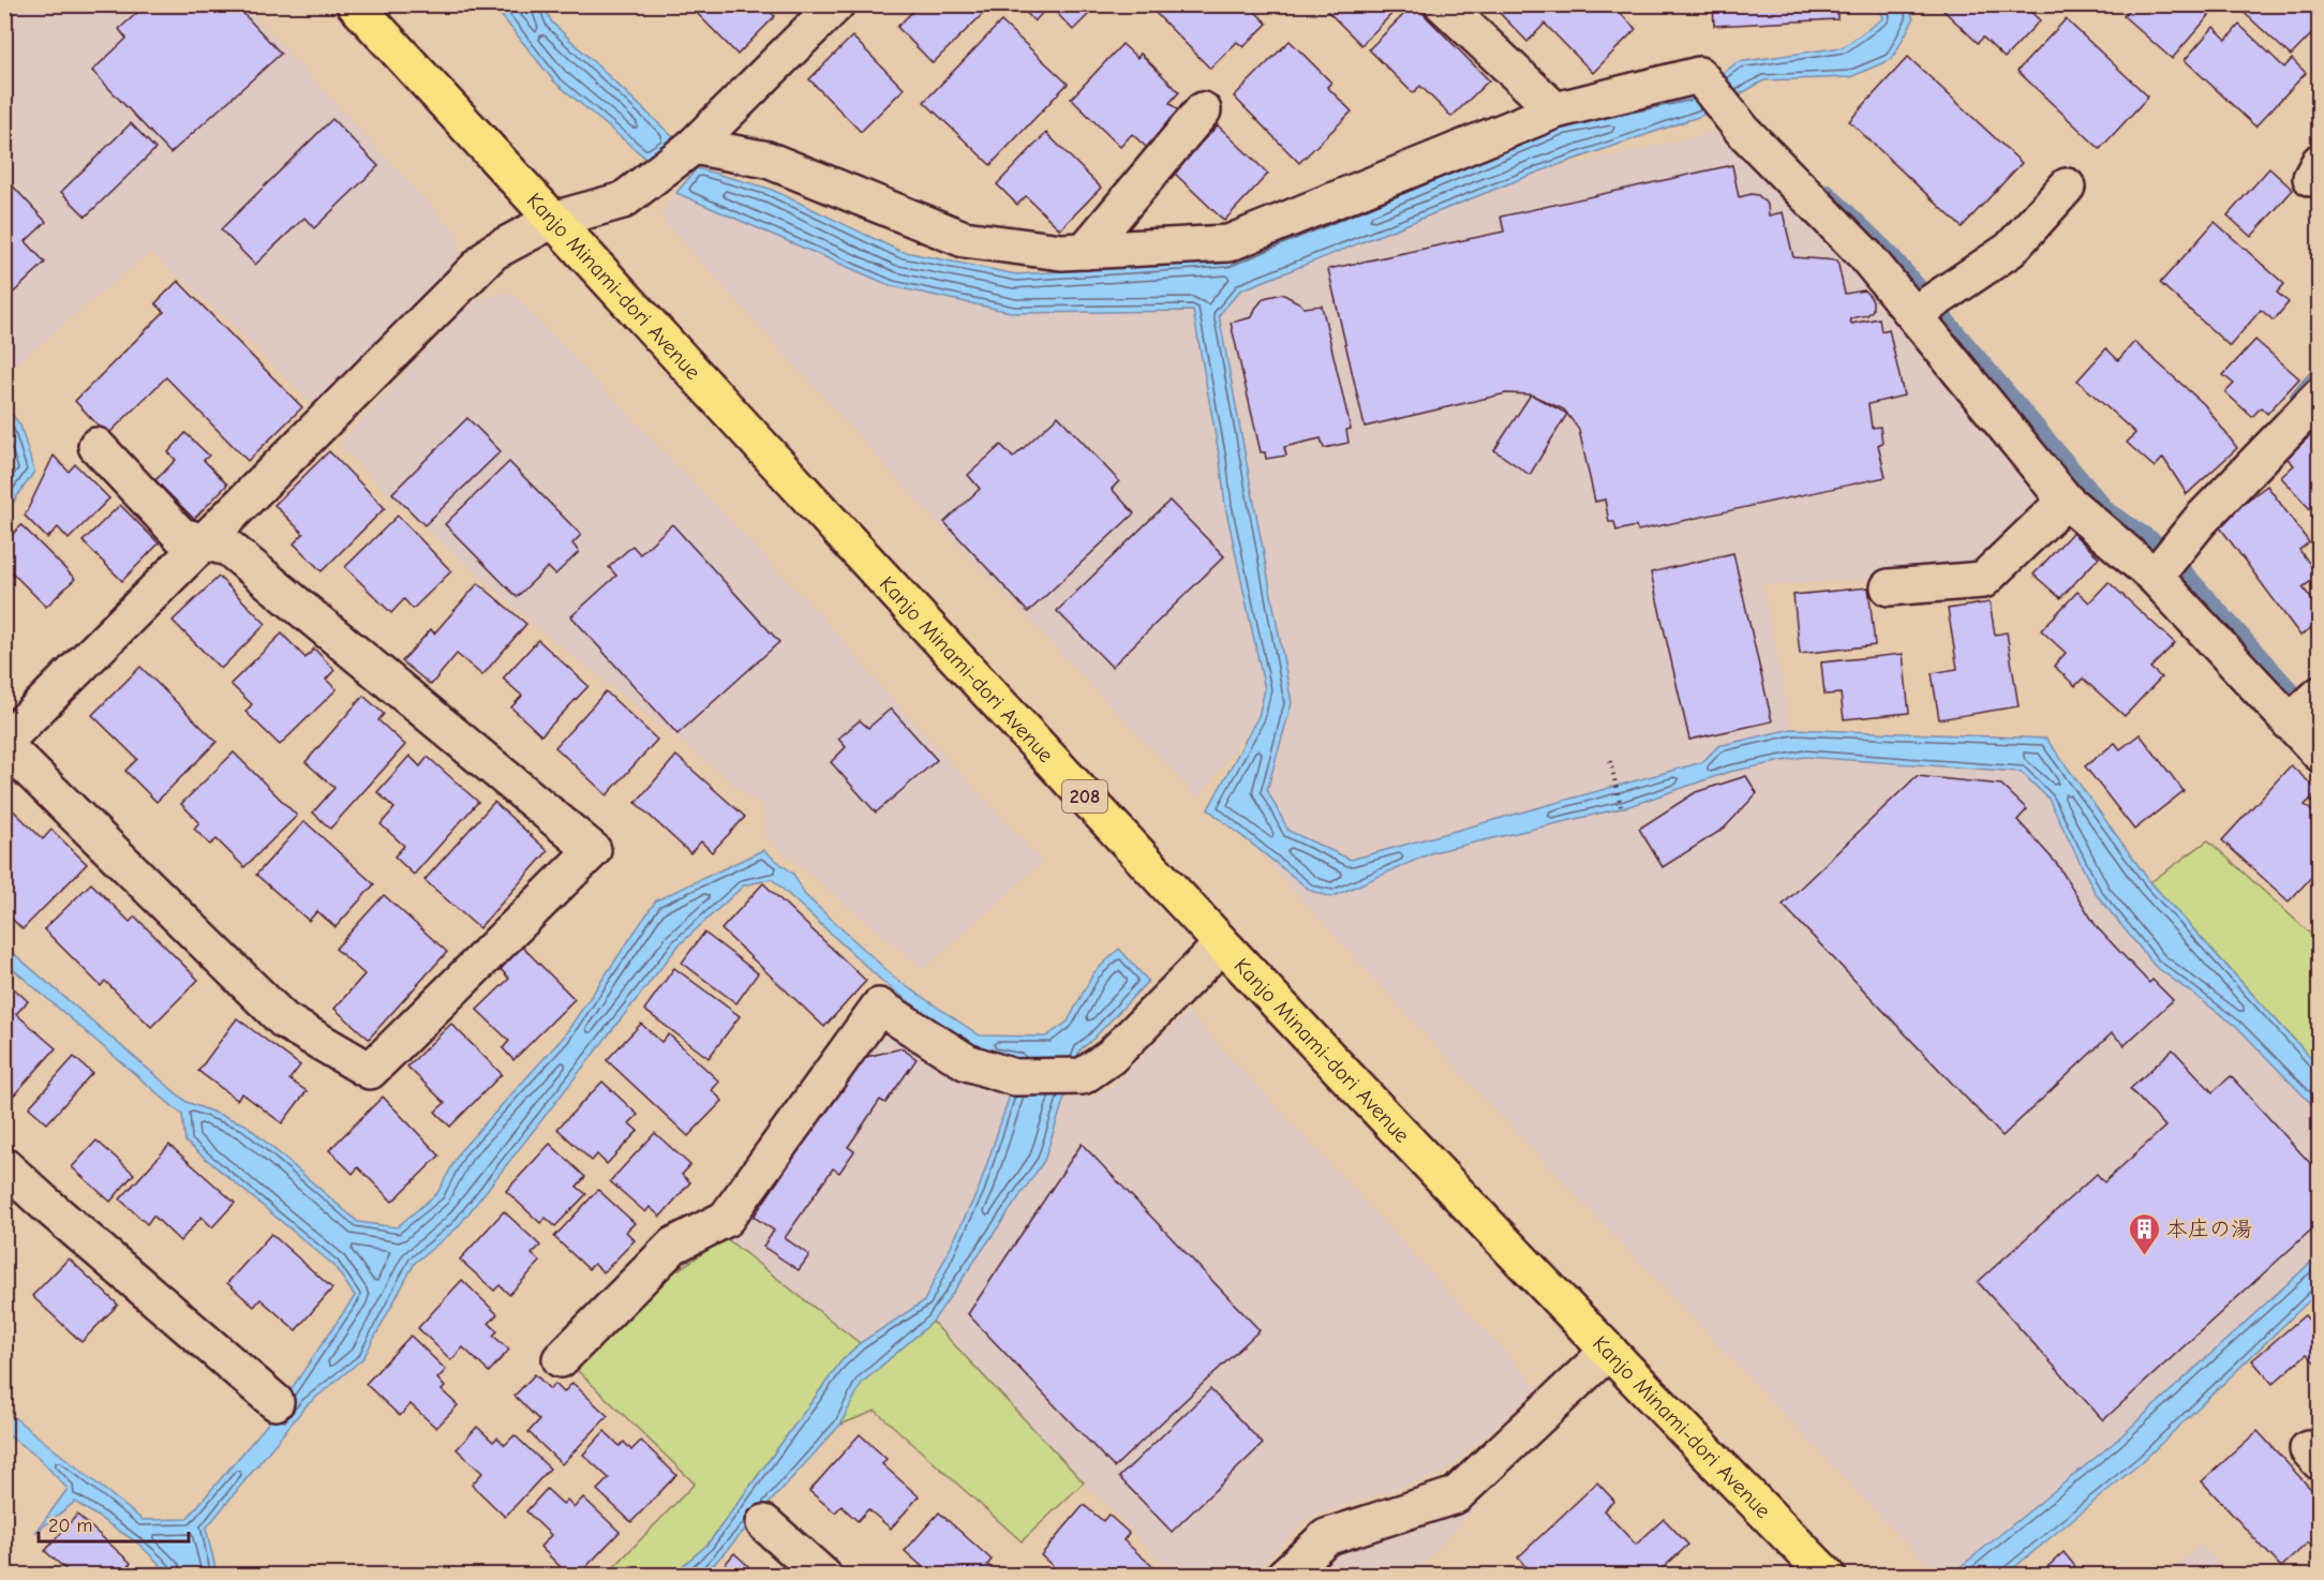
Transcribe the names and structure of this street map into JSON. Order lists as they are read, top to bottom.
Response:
{
  "streets": {
    "highway": ["Kanjo Minami-dori Avenue", "208"]
  },
  "places": {
    "building": ["本庄の湯"]
  },
  "scale_bar": "20 m"
}
